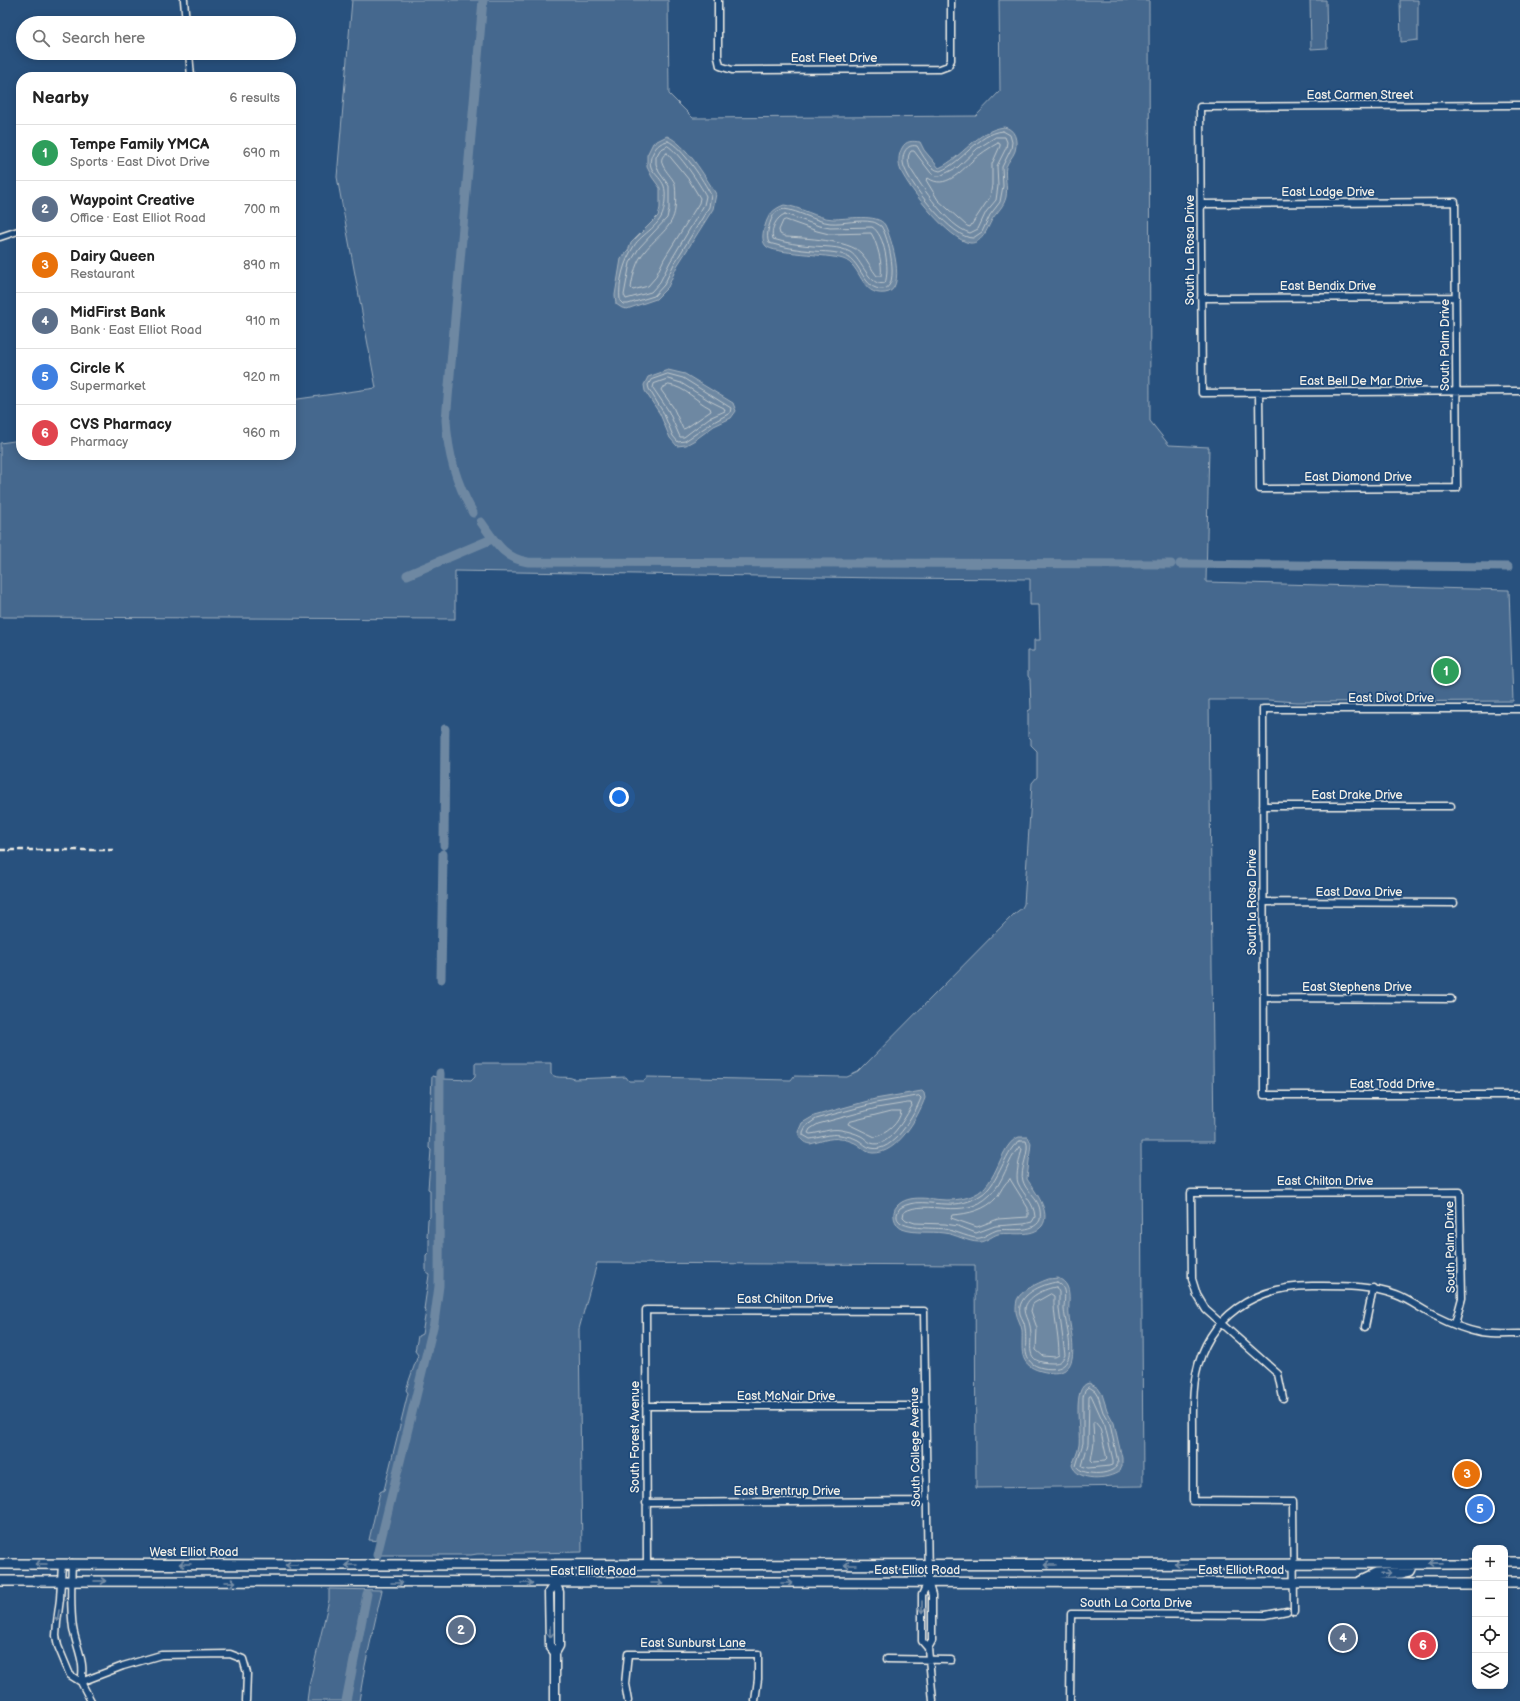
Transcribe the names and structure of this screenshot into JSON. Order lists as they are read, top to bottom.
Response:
{
  "streets": {
    "main road": ["West Elliot Road", "East Elliot Road"],
    "street": [
      "East Fleet Drive",
      "East Carmen Street",
      "East Lodge Drive",
      "South La Rosa Drive",
      "East Bendix Drive",
      "South Palm Drive",
      "East Bell De Mar Drive",
      "East Diamond Drive",
      "East Divot Drive",
      "East Drake Drive",
      "East Dava Drive",
      "South la Rosa Drive",
      "East Stephens Drive",
      "East Todd Drive",
      "East Chilton Drive",
      "East McNair Drive",
      "South Forest Avenue",
      "South College Avenue",
      "East Brentrup Drive",
      "South La Corta Drive",
      "East Sunburst Lane"
    ]
  },
  "crossings": [
    ["East Carmen Street", "South La Rosa Drive"],
    ["East Lodge Drive", "South La Rosa Drive"],
    ["East Lodge Drive", "South Palm Drive"],
    ["South La Rosa Drive", "East Bendix Drive"],
    ["South La Rosa Drive", "East Bell De Mar Drive"],
    ["East Bendix Drive", "South Palm Drive"],
    ["South Palm Drive", "East Bell De Mar Drive"],
    ["South Palm Drive", "East Diamond Drive"],
    ["South Palm Drive", "East Chilton Drive"],
    ["East Bell De Mar Drive", "East Diamond Drive"],
    ["East Divot Drive", "South la Rosa Drive"],
    ["East Drake Drive", "South la Rosa Drive"],
    ["East Dava Drive", "South la Rosa Drive"],
    ["South la Rosa Drive", "East Stephens Drive"],
    ["South la Rosa Drive", "East Todd Drive"],
    ["East Chilton Drive", "South Forest Avenue"],
    ["East Chilton Drive", "South College Avenue"],
    ["East McNair Drive", "South Forest Avenue"],
    ["East McNair Drive", "South College Avenue"],
    ["South Forest Avenue", "East Brentrup Drive"],
    ["South Forest Avenue", "East Elliot Road"],
    ["South College Avenue", "East Brentrup Drive"],
    ["South College Avenue", "East Elliot Road"],
    ["West Elliot Road", "East Elliot Road"]
  ],
  "one_way": ["West Elliot Road"],
  "page": {
    "search": "Search here",
    "heading": ["Nearby", "6 results"],
    "list": [
      {
        "mark": "1",
        "name": "Tempe Family YMCA",
        "note": "Sports · East Divot Drive",
        "value": "690 m"
      },
      {
        "mark": "2",
        "name": "Waypoint Creative",
        "note": "Office · East Elliot Road",
        "value": "700 m"
      },
      {
        "mark": "3",
        "name": "Dairy Queen",
        "note": "Restaurant",
        "value": "890 m"
      },
      {
        "mark": "4",
        "name": "MidFirst Bank",
        "note": "Bank · East Elliot Road",
        "value": "910 m"
      },
      {
        "mark": "5",
        "name": "Circle K",
        "note": "Supermarket",
        "value": "920 m"
      },
      {
        "mark": "6",
        "name": "CVS Pharmacy",
        "note": "Pharmacy",
        "value": "960 m"
      }
    ],
    "pins": [
      "1",
      "3",
      "5",
      "2",
      "4",
      "6"
    ],
    "map_buttons": ["+", "−"]
  }
}
